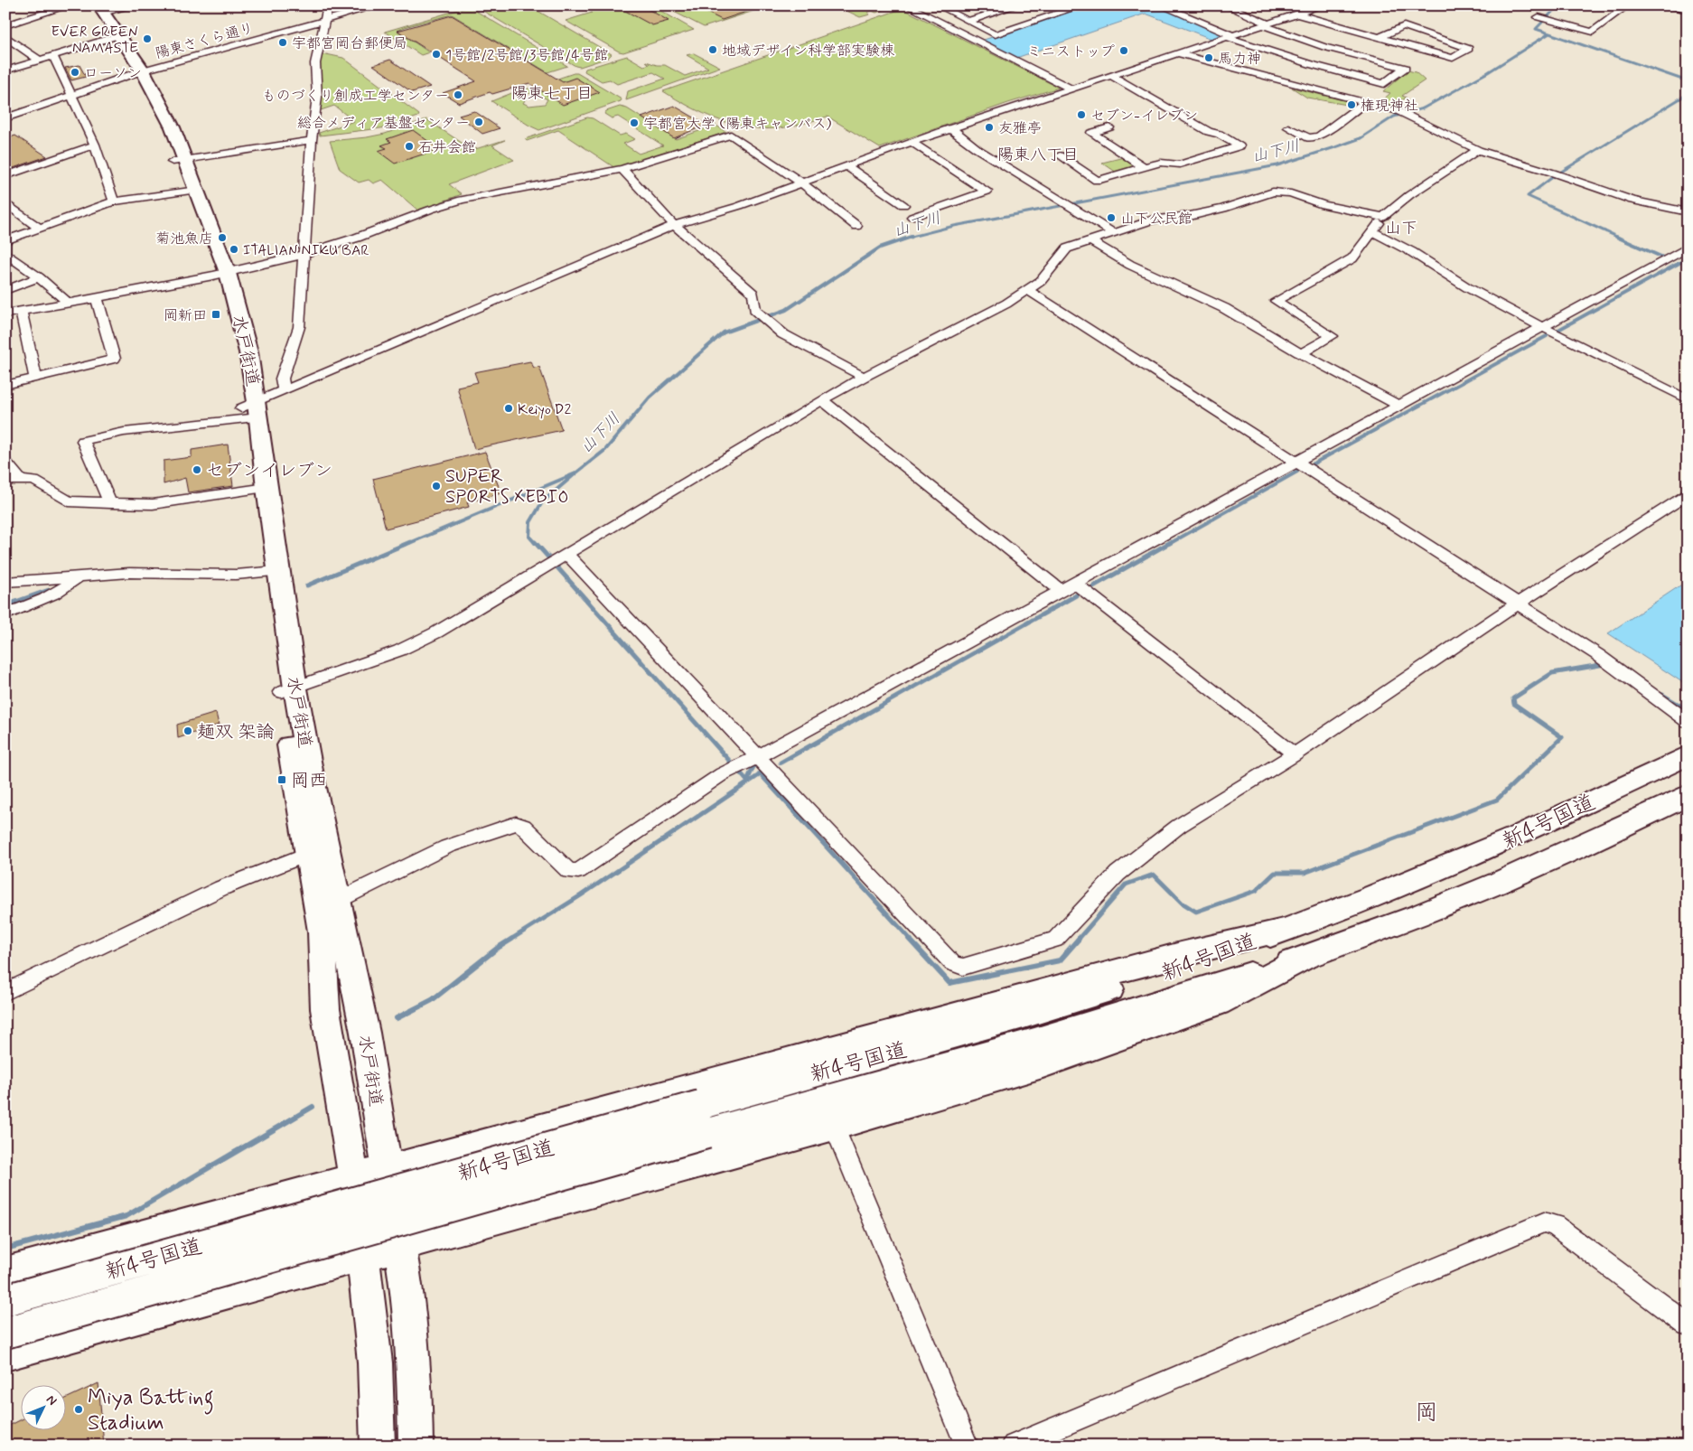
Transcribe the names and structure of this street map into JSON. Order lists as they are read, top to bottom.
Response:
{
  "streets": {
    "highway": ["水戸街道", "新4号国道"],
    "street": ["陽東さくら通り"]
  },
  "crossings": [
    ["陽東さくら通り", "水戸街道"]
  ],
  "districts": [
    "陽東七丁目",
    "陽東八丁目",
    "山下",
    "岡"
  ],
  "water": ["山下川"],
  "places": {
    "other": [
      "EVER GREEN NAMASTE",
      "宇都宮岡台郵便局",
      "地域デザイン科学部実験棟",
      "ミニストップ",
      "1号館/2号館/3号館/4号館",
      "馬力神",
      "ローソン",
      "ものづくり創成工学センター",
      "権現神社",
      "セブン-イレブン",
      "総合メディア基盤センター",
      "宇都宮大学 (陽東キャンパス)",
      "友雅亭",
      "石井会館",
      "山下公民館",
      "菊池魚店",
      "ITALIAN NIKU BAR",
      "Keiyo D2",
      "セブンイレブン",
      "SUPER SPORTS XEBIO",
      "麺双 架論",
      "Miya Batting Stadium"
    ],
    "transit": ["岡新田", "岡西"]
  },
  "north": "top right"
}
